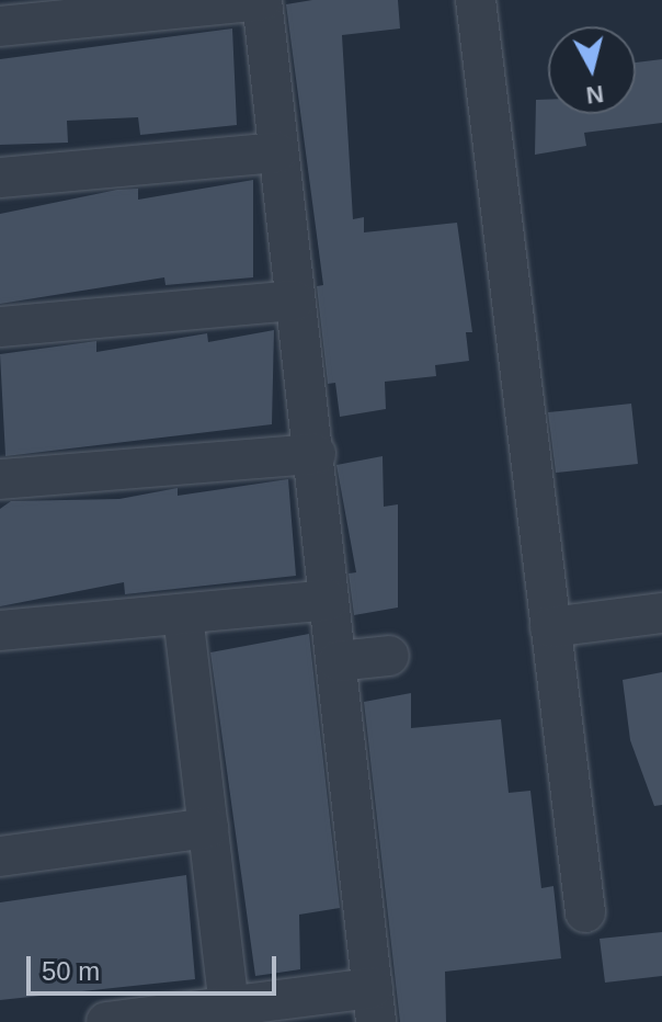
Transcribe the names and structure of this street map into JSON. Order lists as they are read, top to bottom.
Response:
{
  "scale_bar": "50 m",
  "north": "bottom"
}
